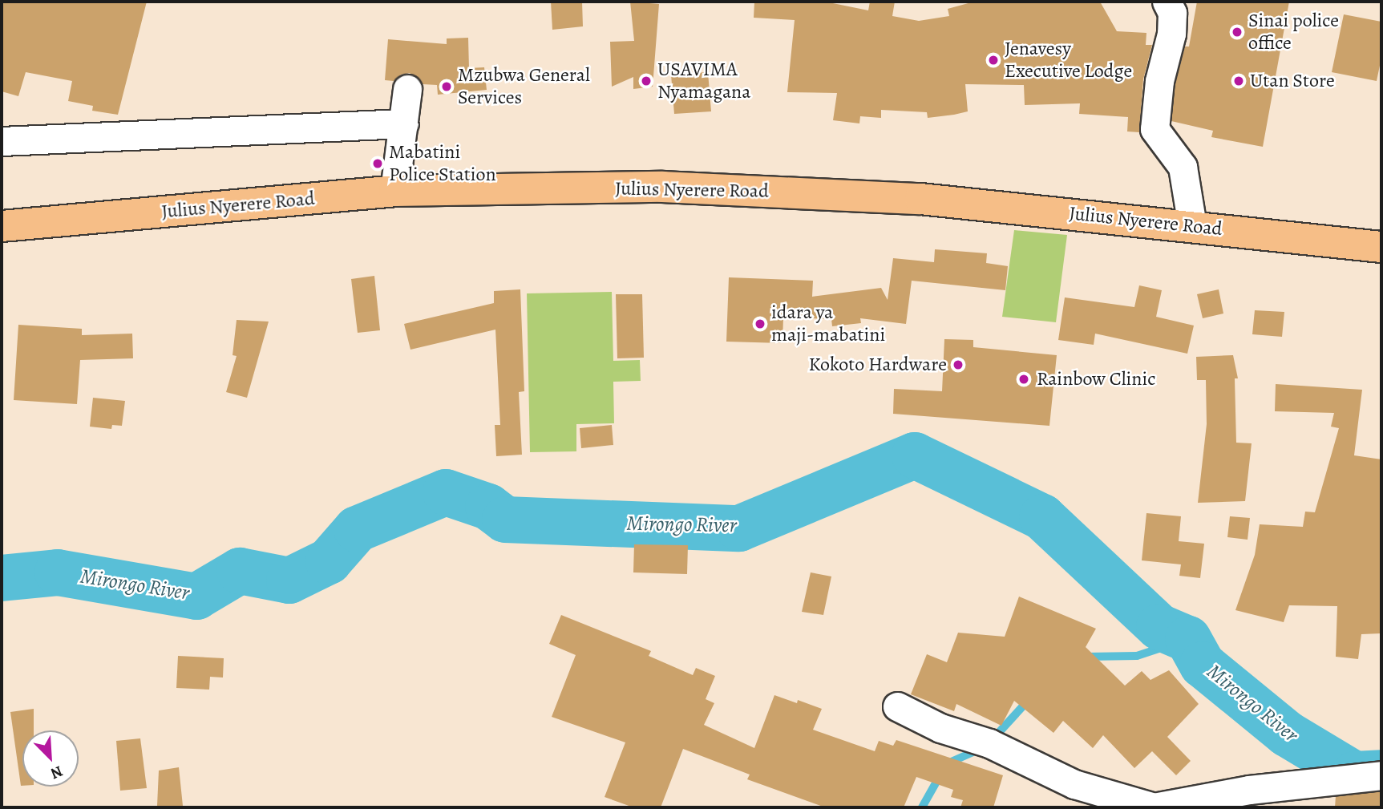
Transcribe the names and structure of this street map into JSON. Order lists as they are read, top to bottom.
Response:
{
  "streets": {
    "highway": ["Julius Nyerere Road"]
  },
  "water": ["Mirongo River"],
  "places": [
    "Sinai police office",
    "Jenavesy Executive Lodge",
    "USAVIMA Nyamagana",
    "Utan Store",
    "Mzubwa General Services",
    "Mabatini Police Station",
    "idara ya maji-mabatini",
    "Kokoto Hardware",
    "Rainbow Clinic"
  ],
  "north": "bottom right"
}
